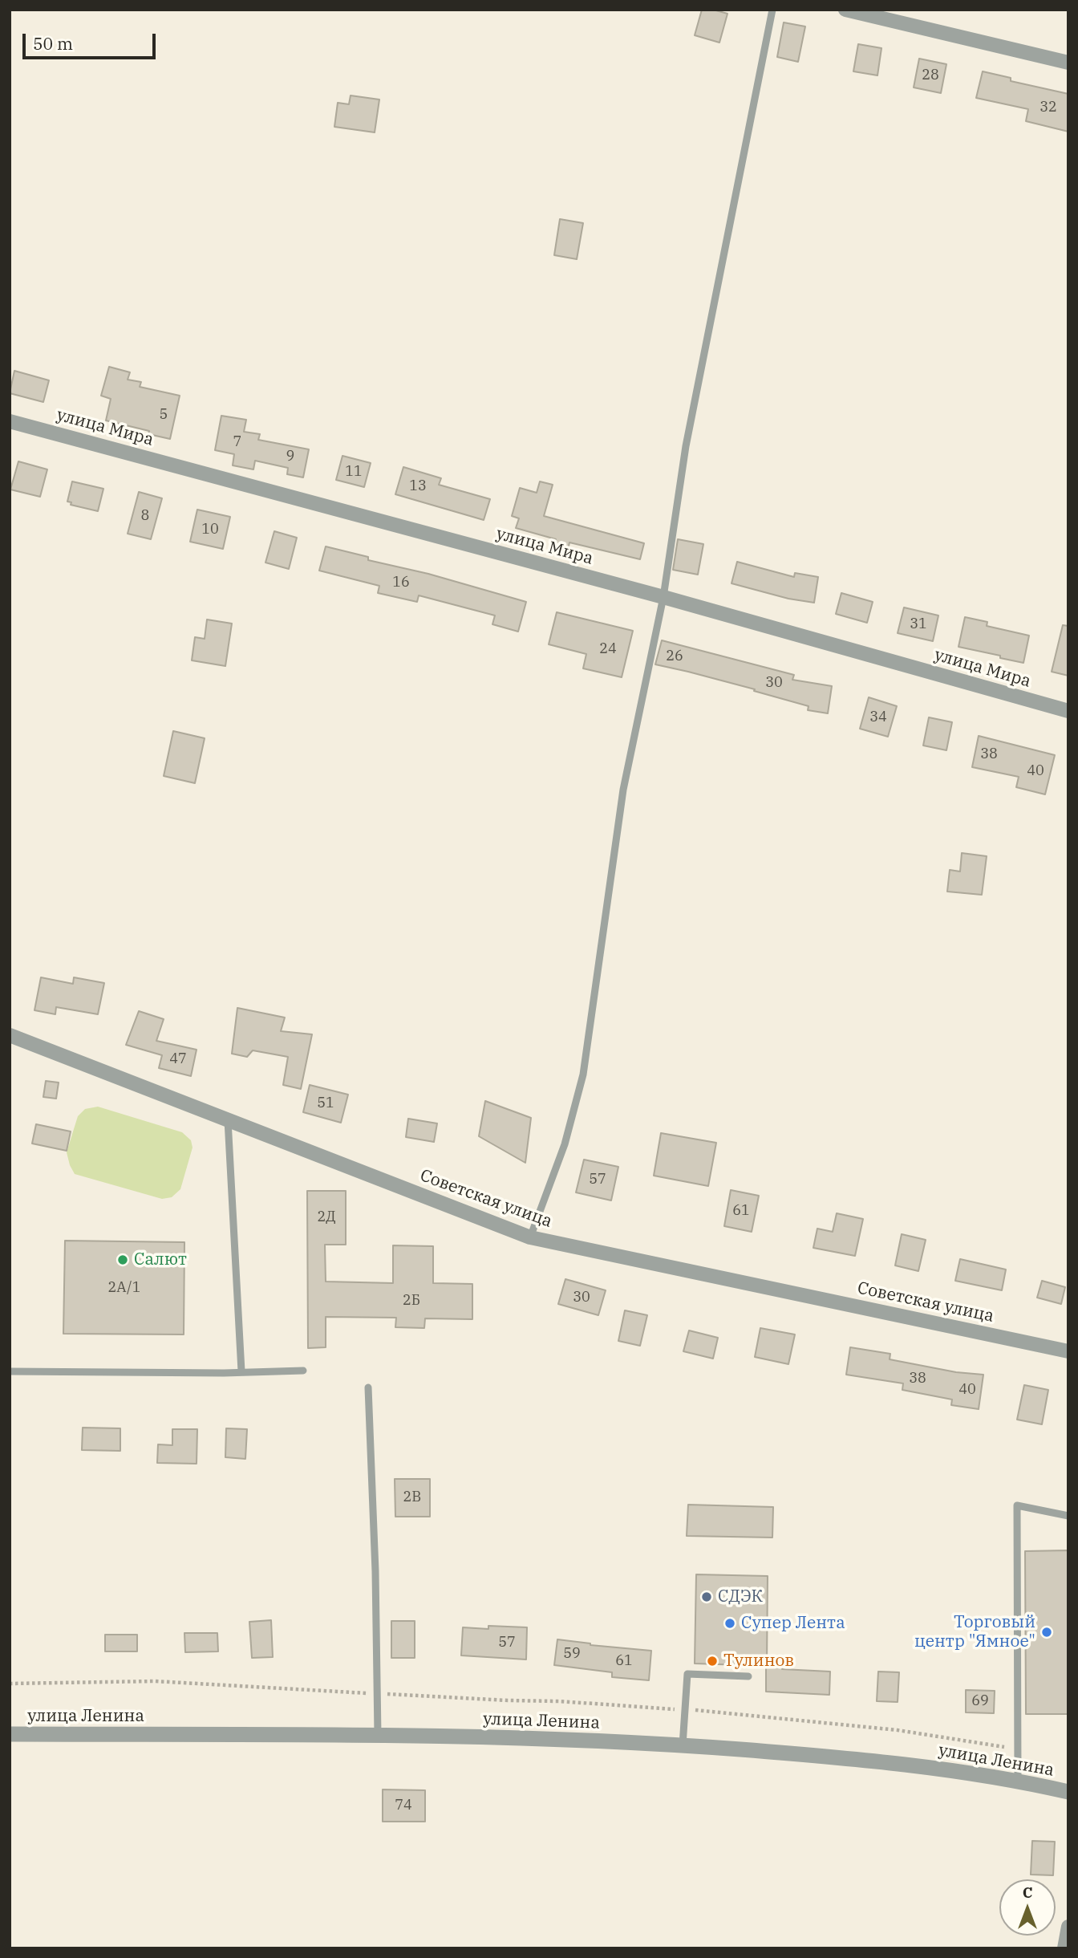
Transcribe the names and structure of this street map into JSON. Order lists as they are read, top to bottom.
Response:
{
  "streets": {
    "street": ["улица Мира", "Советская улица", "улица Ленина"]
  },
  "places": [
    "Салют",
    "СДЭК",
    "Супер Лента",
    "Торговый центр \"Ямное\"",
    "Тулинов"
  ],
  "house_numbers": [
    "28",
    "32",
    "5",
    "7",
    "9",
    "11",
    "13",
    "8",
    "10",
    "16",
    "31",
    "24",
    "26",
    "30",
    "34",
    "38",
    "40",
    "47",
    "51",
    "57",
    "61",
    "2Д",
    "2А/1",
    "30",
    "2Б",
    "38",
    "40",
    "2В",
    "57",
    "59",
    "61",
    "69",
    "74"
  ],
  "scale_bar": "50 m",
  "north": "top"
}
